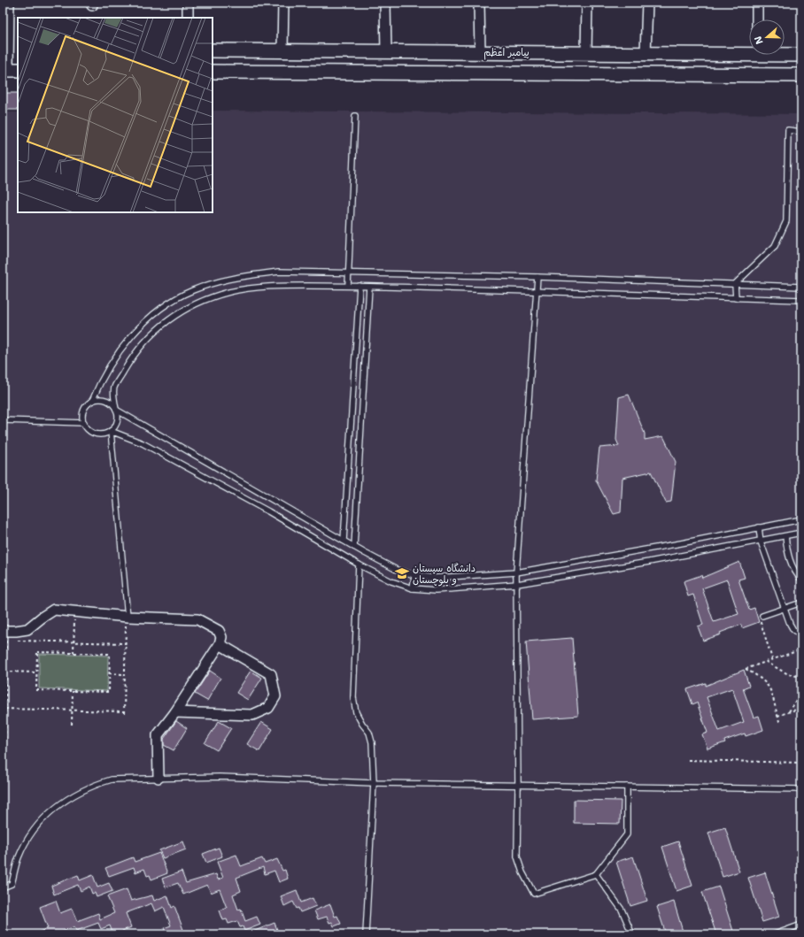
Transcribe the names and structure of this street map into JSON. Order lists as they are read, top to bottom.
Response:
{
  "streets": {
    "main road": ["پیامبر اعظم"]
  },
  "places": {
    "school or university": ["دانشگاه سیستان و بلوچستان"]
  },
  "north": "left"
}
